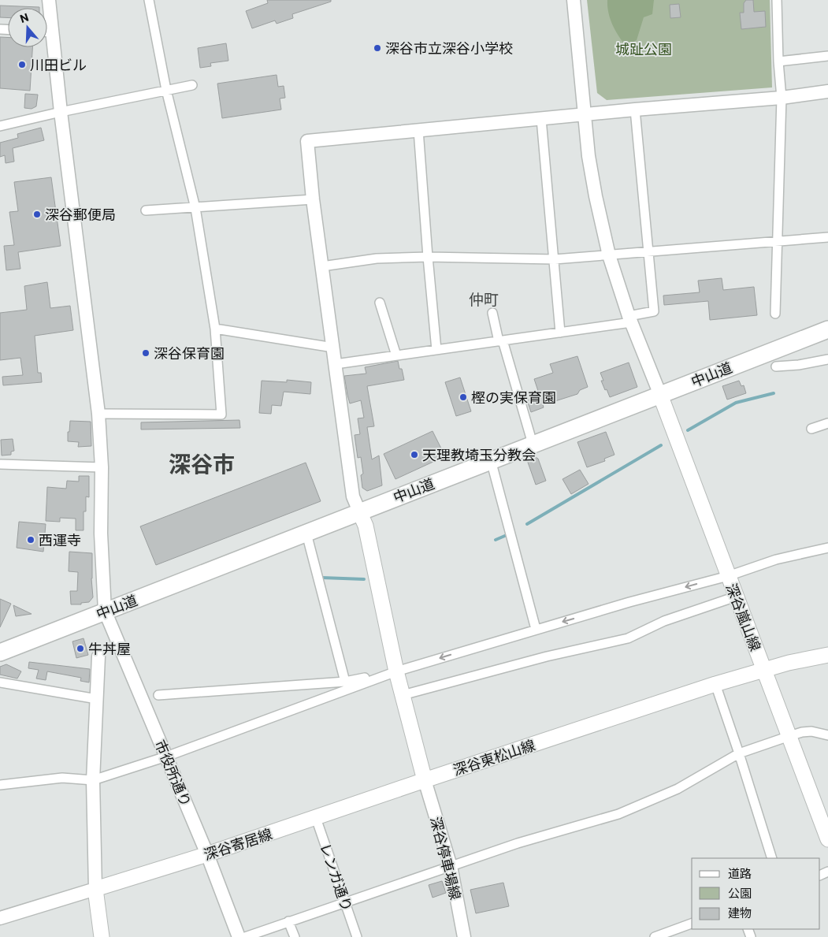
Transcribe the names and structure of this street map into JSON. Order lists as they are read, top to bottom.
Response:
{
  "streets": {
    "highway": ["中山道"],
    "main road": ["深谷嵐山線", "深谷東松山線", "深谷寄居線"],
    "street": ["市役所通り", "深谷停車場線", "レンガ通り"]
  },
  "crossings": [
    ["中山道", "深谷嵐山線"],
    ["中山道", "市役所通り"],
    ["深谷嵐山線", "深谷東松山線"],
    ["深谷東松山線", "深谷寄居線"],
    ["深谷東松山線", "深谷停車場線"],
    ["市役所通り", "深谷寄居線"],
    ["深谷寄居線", "深谷停車場線"],
    ["深谷寄居線", "レンガ通り"]
  ],
  "districts": ["仲町", "深谷市"],
  "parks": ["城趾公園"],
  "places": [
    "深谷市立深谷小学校",
    "川田ビル",
    "深谷郵便局",
    "深谷保育園",
    "樫の実保育園",
    "天理教埼玉分教会",
    "西運寺",
    "牛丼屋"
  ],
  "legend": ["道路", "公園", "建物"],
  "north": "top"
}
